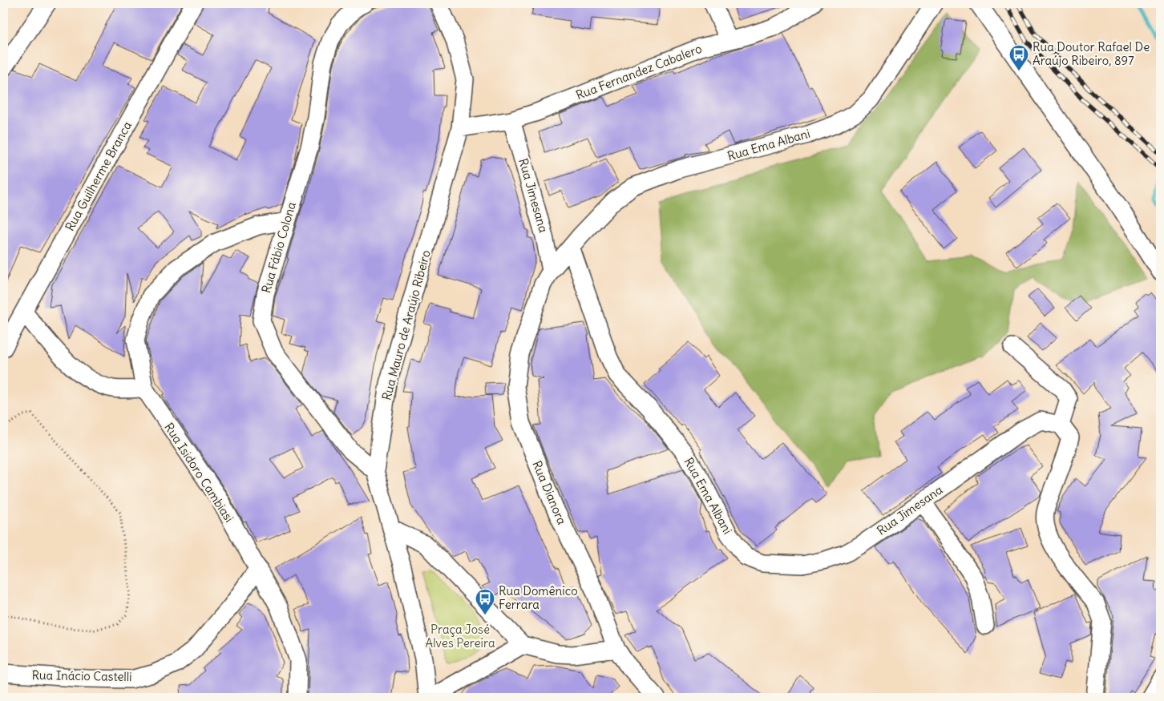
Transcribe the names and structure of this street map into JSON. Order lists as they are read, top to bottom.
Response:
{
  "streets": {
    "street": [
      "Rua Fernandez Cabalero",
      "Rua Ema Albani",
      "Rua Guilherme Branca",
      "Rua Jimesana",
      "Rua Fábio Colona",
      "Rua Mauro de Araújo Ribeiro",
      "Rua Isidoro Cambiasi",
      "Rua Dianora",
      "Rua Inácio Castelli"
    ]
  },
  "crossings": [
    ["Rua Fernandez Cabalero", "Rua Jimesana"],
    ["Rua Fernandez Cabalero", "Rua Mauro de Araújo Ribeiro"],
    ["Rua Ema Albani", "Rua Jimesana"],
    ["Rua Ema Albani", "Rua Dianora"],
    ["Rua Jimesana", "Rua Dianora"],
    ["Rua Fábio Colona", "Rua Mauro de Araújo Ribeiro"],
    ["Rua Isidoro Cambiasi", "Rua Inácio Castelli"]
  ],
  "parks": ["Praça José Alves Pereira"],
  "places": {
    "bus stop": ["Rua Doutor Rafael De Araújo Ribeiro, 897", "Rua Domênico Ferrara"]
  }
}
